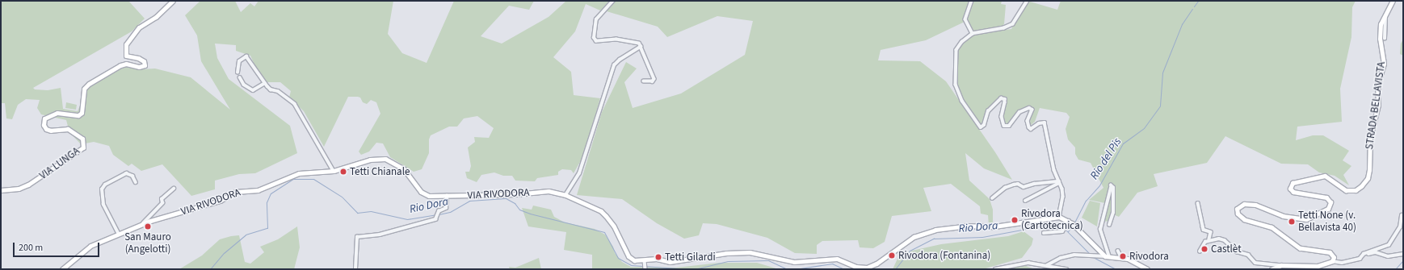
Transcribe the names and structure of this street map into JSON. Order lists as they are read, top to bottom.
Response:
{
  "streets": {
    "street": ["STRADA BELLAVISTA", "VIA LUNGA", "VIA RIVODORA"]
  },
  "water": ["Rio del Pis", "Rio Dora"],
  "places": [
    "Tetti Chianale",
    "Rivodora (Cartotecnica)",
    "Tetti None (v. Bellavista 40)",
    "San Mauro (Angelotti)",
    "Castlèt",
    "Rivodora (Fontanina)",
    "Rivodora",
    "Tetti Gilardi"
  ],
  "scale_bar": "200 m"
}
